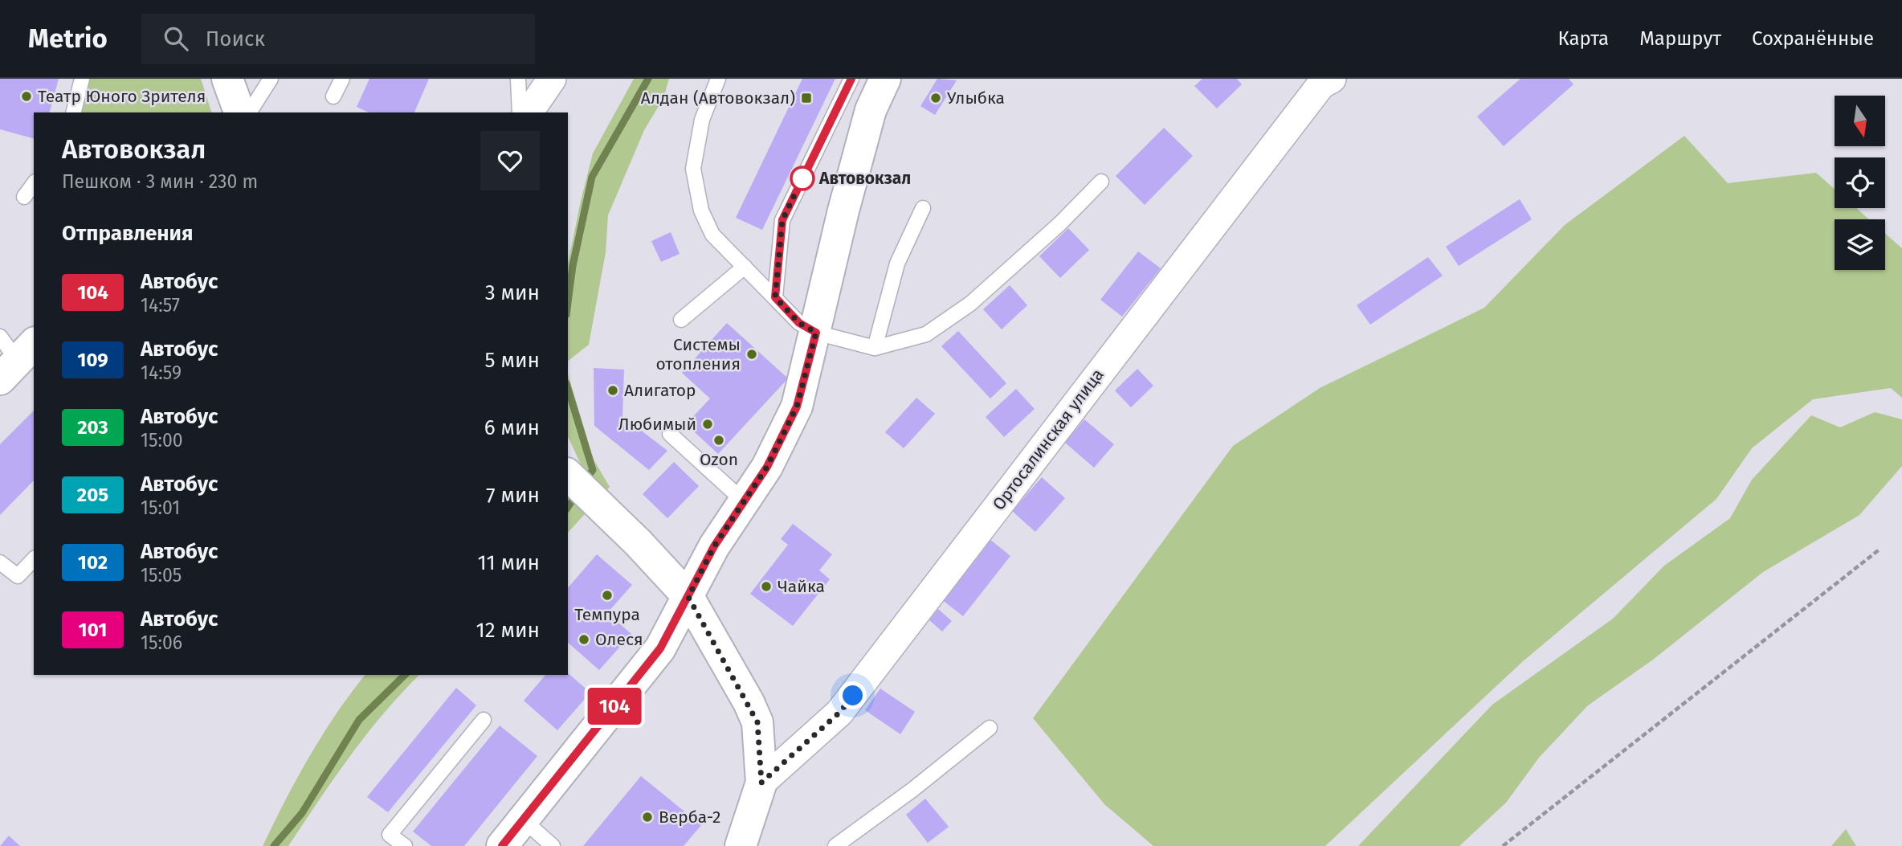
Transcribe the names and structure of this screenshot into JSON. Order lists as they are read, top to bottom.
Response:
{
  "streets": {
    "street": ["Ортосалинская улица"]
  },
  "places": {
    "other": [
      "Театр Юного Зрителя",
      "Улыбка",
      "Автовокзал",
      "Системы отопления",
      "Алигатор",
      "Любимый",
      "Ozon",
      "Чайка",
      "Темпура",
      "Олеся",
      "Верба-2"
    ],
    "transit": ["Алдан (Автовокзал)"]
  },
  "lines": ["bus line 104"],
  "north": "bottom",
  "page": {
    "header": "Metrio",
    "search": "Поиск",
    "nav": ["Карта", "Маршрут", "Сохранённые"],
    "on_map": "104",
    "heading": [
      ["Автовокзал", "Пешком · 3 мин · 230 m"],
      "Отправления"
    ],
    "list": [
      {
        "mark": "104",
        "name": "Автобус",
        "note": "14:57",
        "value": "3 мин"
      },
      {
        "mark": "109",
        "name": "Автобус",
        "note": "14:59",
        "value": "5 мин"
      },
      {
        "mark": "203",
        "name": "Автобус",
        "note": "15:00",
        "value": "6 мин"
      },
      {
        "mark": "205",
        "name": "Автобус",
        "note": "15:01",
        "value": "7 мин"
      },
      {
        "mark": "102",
        "name": "Автобус",
        "note": "15:05",
        "value": "11 мин"
      },
      {
        "mark": "101",
        "name": "Автобус",
        "note": "15:06",
        "value": "12 мин"
      }
    ]
  }
}
